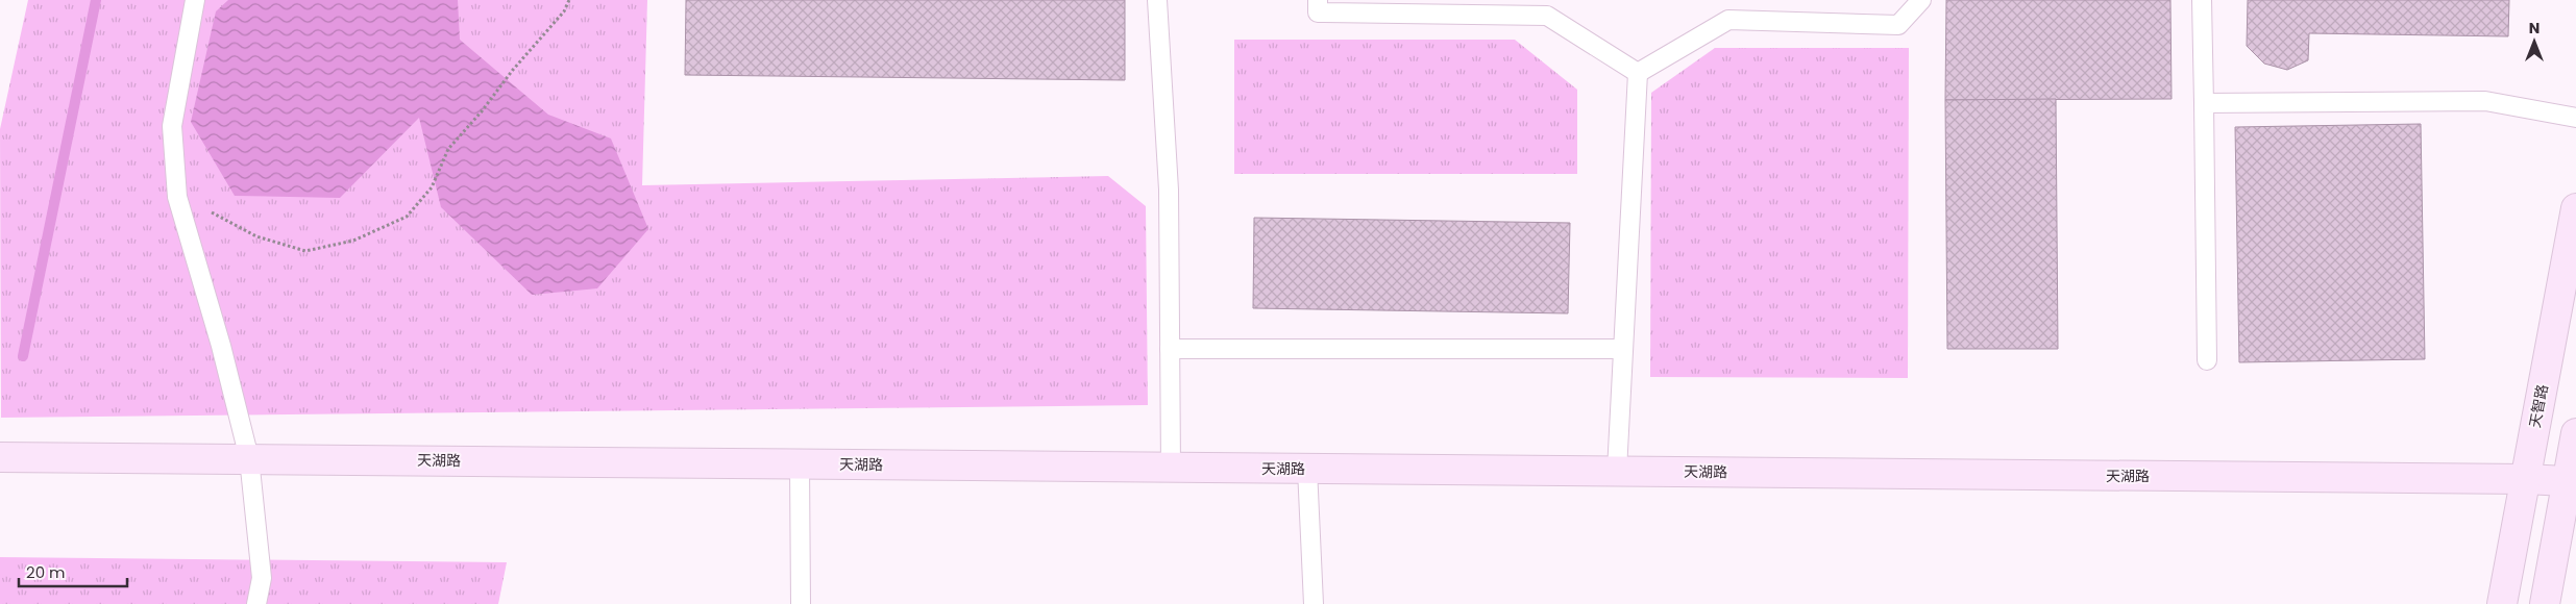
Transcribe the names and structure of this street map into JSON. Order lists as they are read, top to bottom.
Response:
{
  "streets": {
    "street": ["天智路", "天湖路"]
  },
  "crossings": [
    ["天智路", "天湖路"]
  ],
  "scale_bar": "20 m",
  "north": "top"
}
